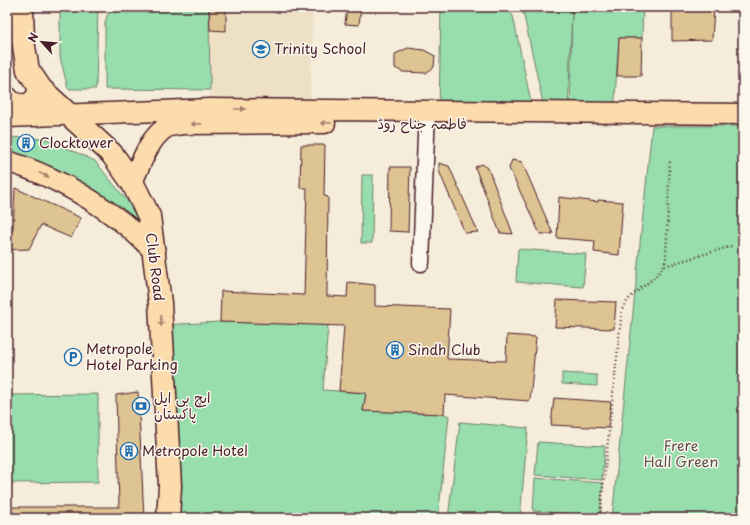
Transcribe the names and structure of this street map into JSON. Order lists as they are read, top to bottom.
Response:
{
  "streets": {
    "highway": ["Club Road"],
    "main road": ["فاطمہ جناح روڈ"]
  },
  "crossings": [
    ["فاطمہ جناح روڈ", "Club Road"]
  ],
  "one_way": ["Club Road"],
  "parks": ["Frere Hall Green"],
  "places": {
    "school or university": ["Trinity School"],
    "building": ["Clocktower", "Sindh Club", "Metropole Hotel"],
    "parking": ["Metropole Hotel Parking"],
    "bank": ["ایچ بی ایل پاکستان"]
  },
  "north": "top left"
}
